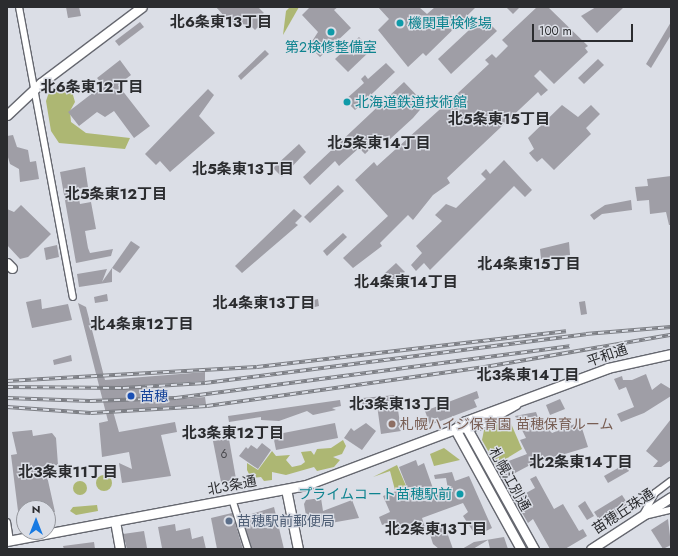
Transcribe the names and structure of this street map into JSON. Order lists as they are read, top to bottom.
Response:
{
  "streets": {
    "street": [
      "平和通",
      "札幌江別通",
      "北3条通",
      "苗穂丘珠通"
    ]
  },
  "crossings": [
    ["平和通", "札幌江別通"],
    ["平和通", "北3条通"],
    ["札幌江別通", "北3条通"]
  ],
  "districts": [
    "北6条東13丁目",
    "北6条東12丁目",
    "北5条東15丁目",
    "北5条東14丁目",
    "北5条東13丁目",
    "北5条東12丁目",
    "北4条東15丁目",
    "北4条東14丁目",
    "北4条東13丁目",
    "北4条東12丁目",
    "北3条東14丁目",
    "北3条東13丁目",
    "北3条東12丁目",
    "北2条東14丁目",
    "北3条東11丁目",
    "北2条東13丁目"
  ],
  "places": [
    "機関車検修場",
    "第2検修整備室",
    "北海道鉄道技術館",
    "苗穂",
    "札幌ハイジ保育園 苗穂保育ルーム",
    "プライムコート苗穂駅前",
    "苗穂駅前郵便局"
  ],
  "house_numbers": ["6"],
  "scale_bar": "100 m",
  "north": "top"
}
